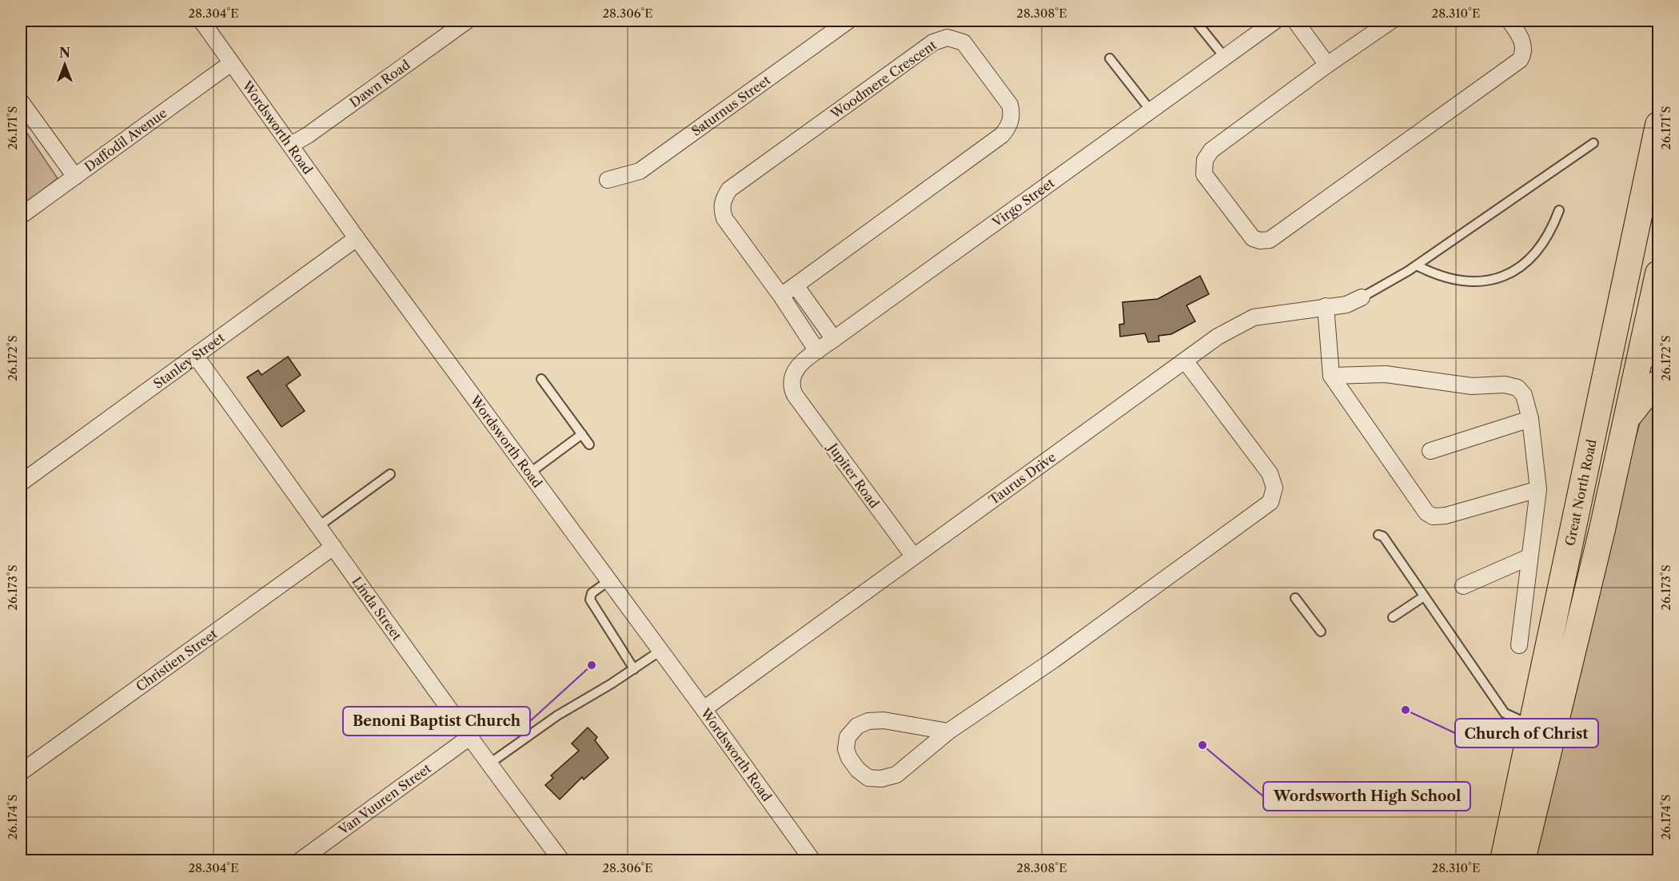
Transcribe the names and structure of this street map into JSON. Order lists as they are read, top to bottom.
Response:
{
  "streets": {
    "main road": ["Great North Road"],
    "street": [
      "Woodmere Crescent",
      "Dawn Road",
      "Saturnus Street",
      "Wordsworth Road",
      "Daffodil Avenue",
      "Virgo Street",
      "Stanley Street",
      "Jupiter Road",
      "Taurus Drive",
      "Linda Street",
      "Christien Street",
      "Van Vuuren Street"
    ]
  },
  "crossings": [
    ["Woodmere Crescent", "Virgo Street"],
    ["Dawn Road", "Wordsworth Road"],
    ["Wordsworth Road", "Daffodil Avenue"],
    ["Wordsworth Road", "Stanley Street"],
    ["Wordsworth Road", "Taurus Drive"],
    ["Virgo Street", "Jupiter Road"],
    ["Stanley Street", "Linda Street"],
    ["Jupiter Road", "Taurus Drive"],
    ["Linda Street", "Christien Street"],
    ["Linda Street", "Van Vuuren Street"]
  ],
  "places": ["Benoni Baptist Church", "Church of Christ", "Wordsworth High School"],
  "north": "top",
  "coordinates": [
    "28.304°E",
    "28.306°E",
    "28.308°E",
    "28.310°E",
    "26.171°S",
    "26.172°S",
    "26.173°S",
    "26.174°S"
  ]
}
